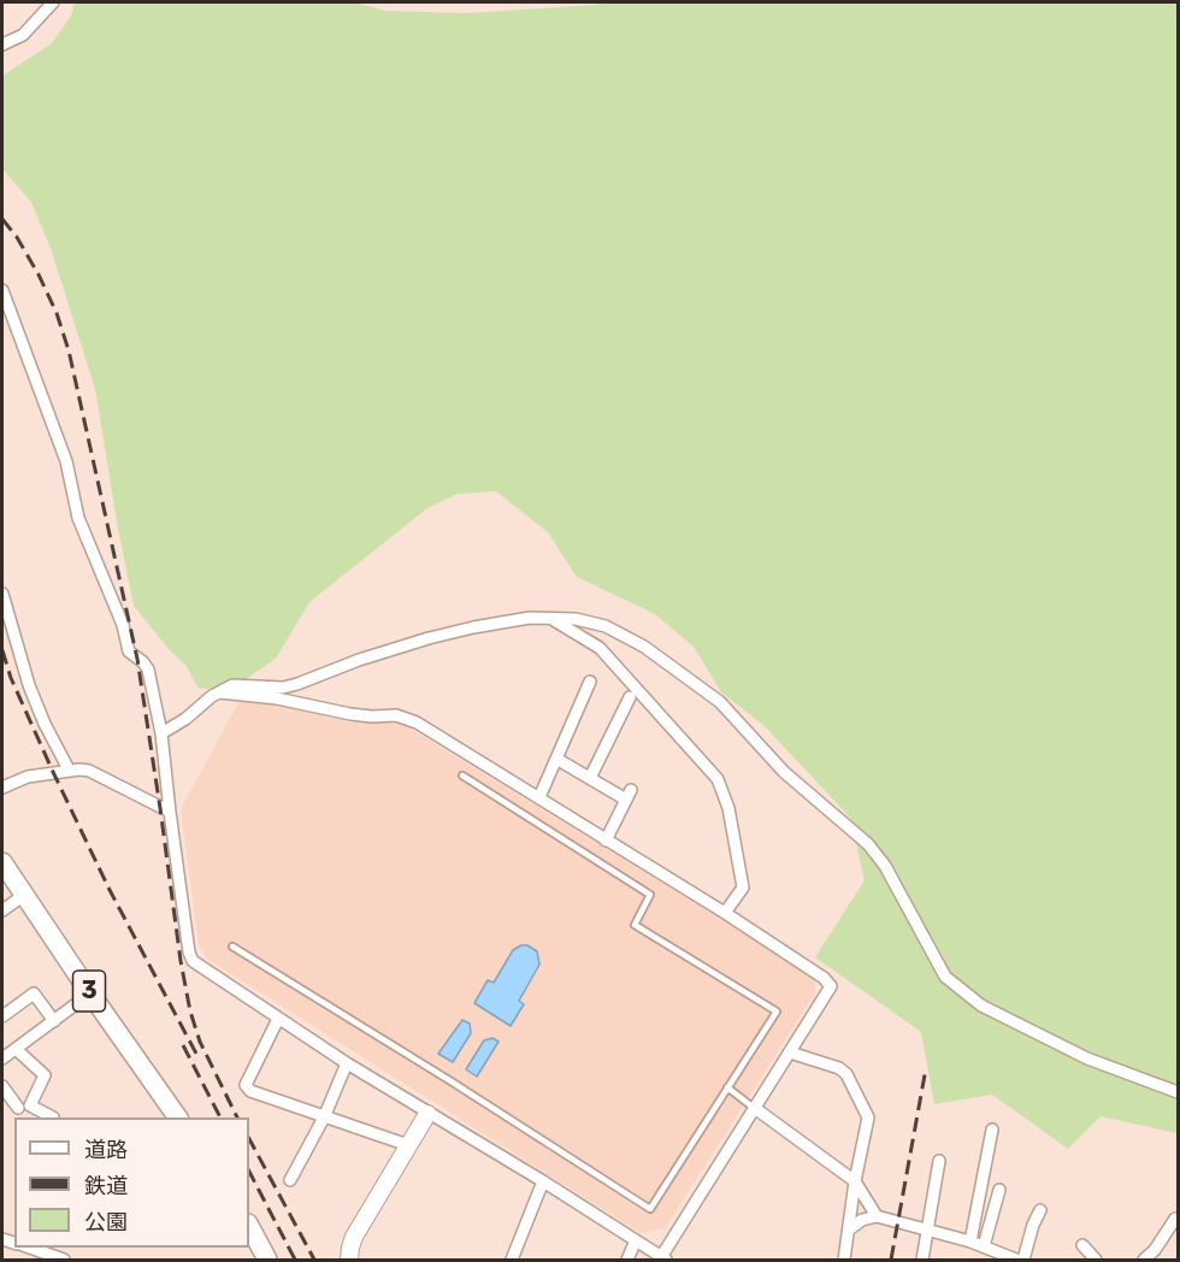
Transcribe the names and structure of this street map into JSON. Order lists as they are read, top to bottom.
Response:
{
  "streets": {
    "main road": ["3"]
  },
  "legend": ["道路", "鉄道", "公園"]
}
